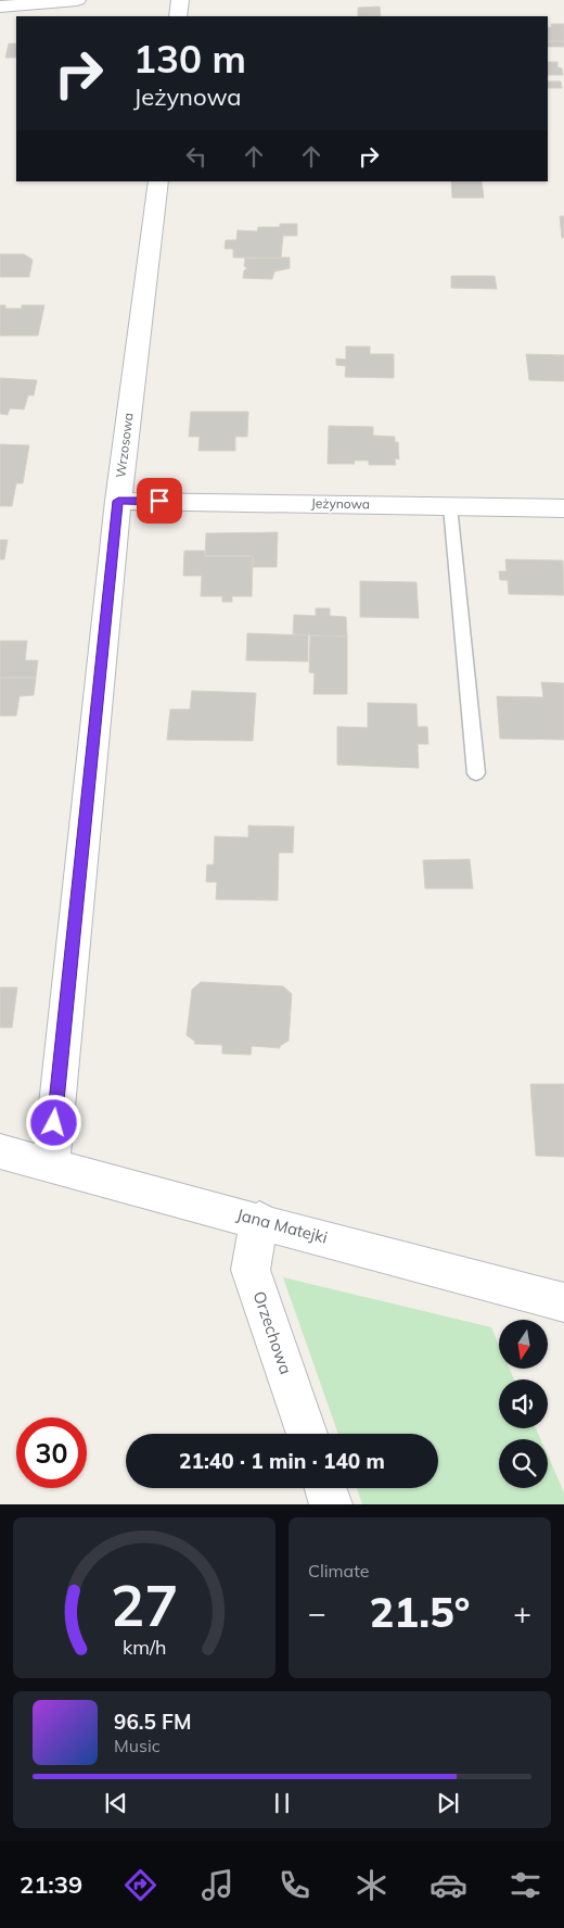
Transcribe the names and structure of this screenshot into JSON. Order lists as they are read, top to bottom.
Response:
{
  "streets": {
    "street": [
      "Wrzosowa",
      "Jeżynowa",
      "Jana Matejki",
      "Orzechowa"
    ]
  },
  "crossings": [
    ["Wrzosowa", "Jeżynowa"],
    ["Wrzosowa", "Jana Matejki"],
    ["Jana Matejki", "Orzechowa"]
  ],
  "north": "bottom",
  "page": {
    "turn": ["130 m", "Jeżynowa"],
    "limit": "30",
    "trip": "21:40 · 1 min · 140 m",
    "tile": "Climate",
    "heat": ["−", "21.5°", "+"],
    "song": ["96.5 FM", "Music"],
    "tabs": "21:39",
    "gauge": ["27", "km/h"]
  }
}
